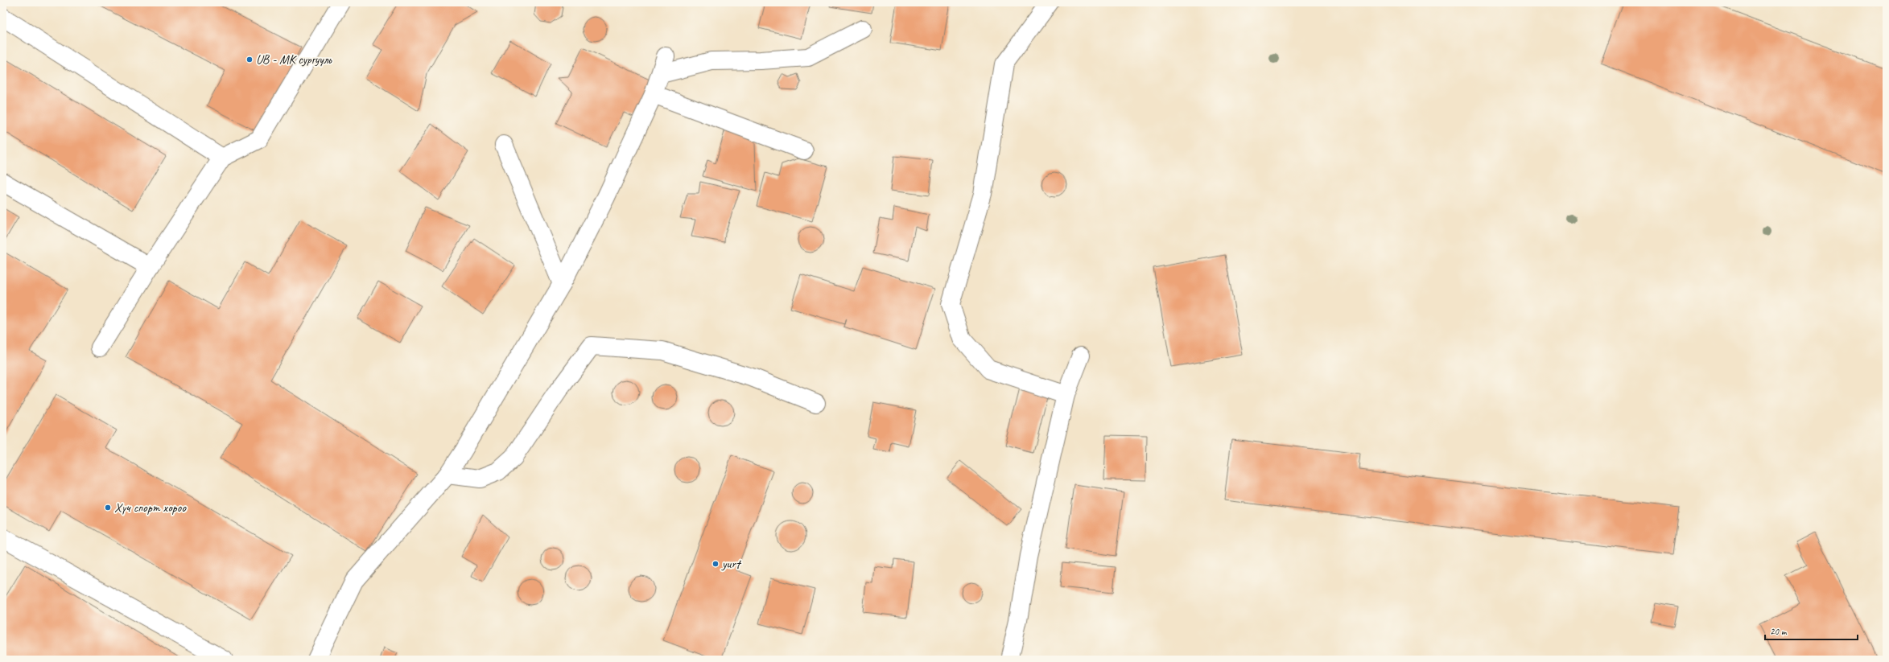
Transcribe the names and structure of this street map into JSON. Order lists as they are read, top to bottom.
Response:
{
  "places": ["UB - MK сургууль", "Хүч спорт хороо", "yurt"],
  "scale_bar": "20 m"
}
